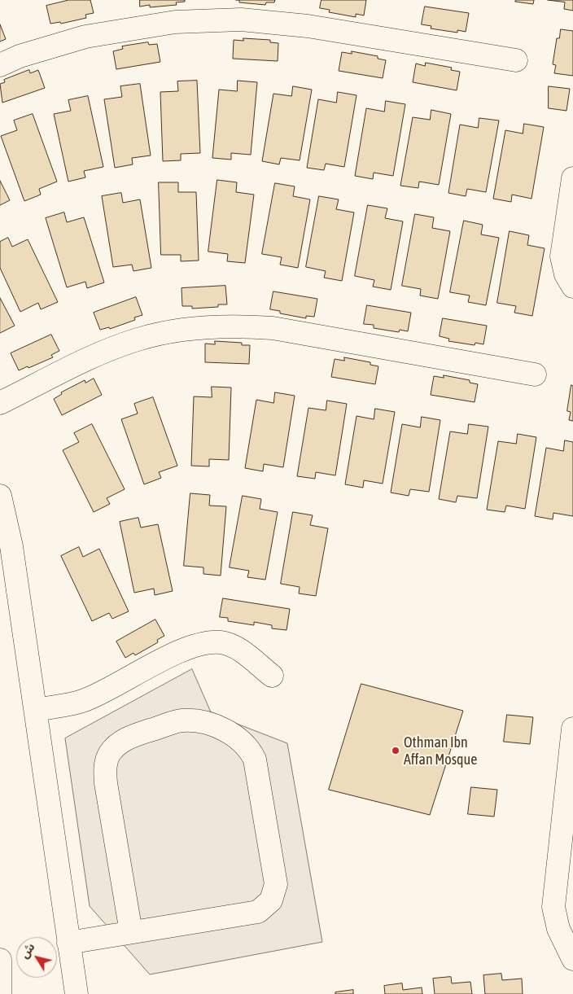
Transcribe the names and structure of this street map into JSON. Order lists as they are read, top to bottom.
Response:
{
  "places": ["Othman Ibn Affan Mosque"],
  "north": "top left"
}
